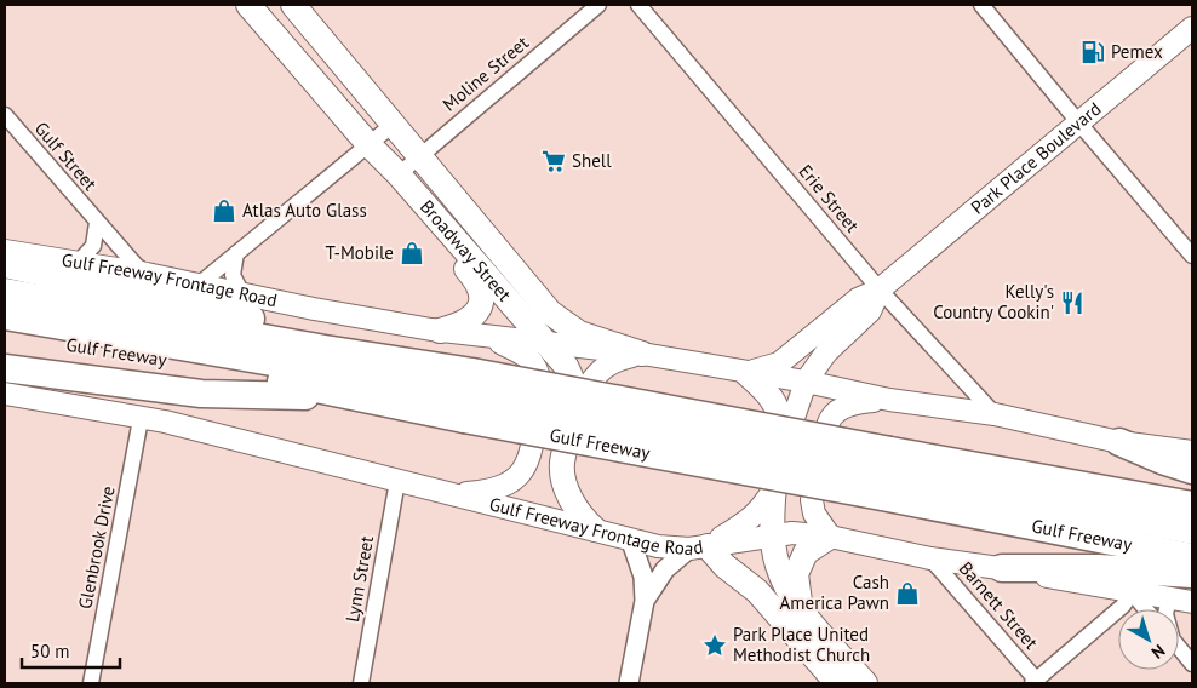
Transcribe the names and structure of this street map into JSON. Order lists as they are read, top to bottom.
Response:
{
  "streets": {
    "highway": ["Gulf Freeway"],
    "main road": ["Park Place Boulevard", "Broadway Street", "Gulf Freeway Frontage Road"],
    "street": [
      "Moline Street",
      "Gulf Street",
      "Erie Street",
      "Glenbrook Drive",
      "Lynn Street",
      "Barnett Street"
    ]
  },
  "crossings": [
    ["Moline Street", "Broadway Street"],
    ["Gulf Street", "Gulf Freeway Frontage Road"],
    ["Park Place Boulevard", "Erie Street"],
    ["Park Place Boulevard", "Broadway Street"],
    ["Park Place Boulevard", "Gulf Freeway Frontage Road"],
    ["Erie Street", "Gulf Freeway Frontage Road"],
    ["Broadway Street", "Gulf Freeway Frontage Road"],
    ["Gulf Freeway Frontage Road", "Glenbrook Drive"],
    ["Gulf Freeway Frontage Road", "Lynn Street"],
    ["Gulf Freeway Frontage Road", "Barnett Street"]
  ],
  "places": {
    "fuel station": ["Pemex"],
    "supermarket": ["Shell"],
    "shop": ["Atlas Auto Glass", "T-Mobile", "Cash America Pawn"],
    "restaurant": ["Kelly's Country Cookin'"],
    "place": ["Park Place United Methodist Church"]
  },
  "scale_bar": "50 m",
  "north": "bottom right"
}
